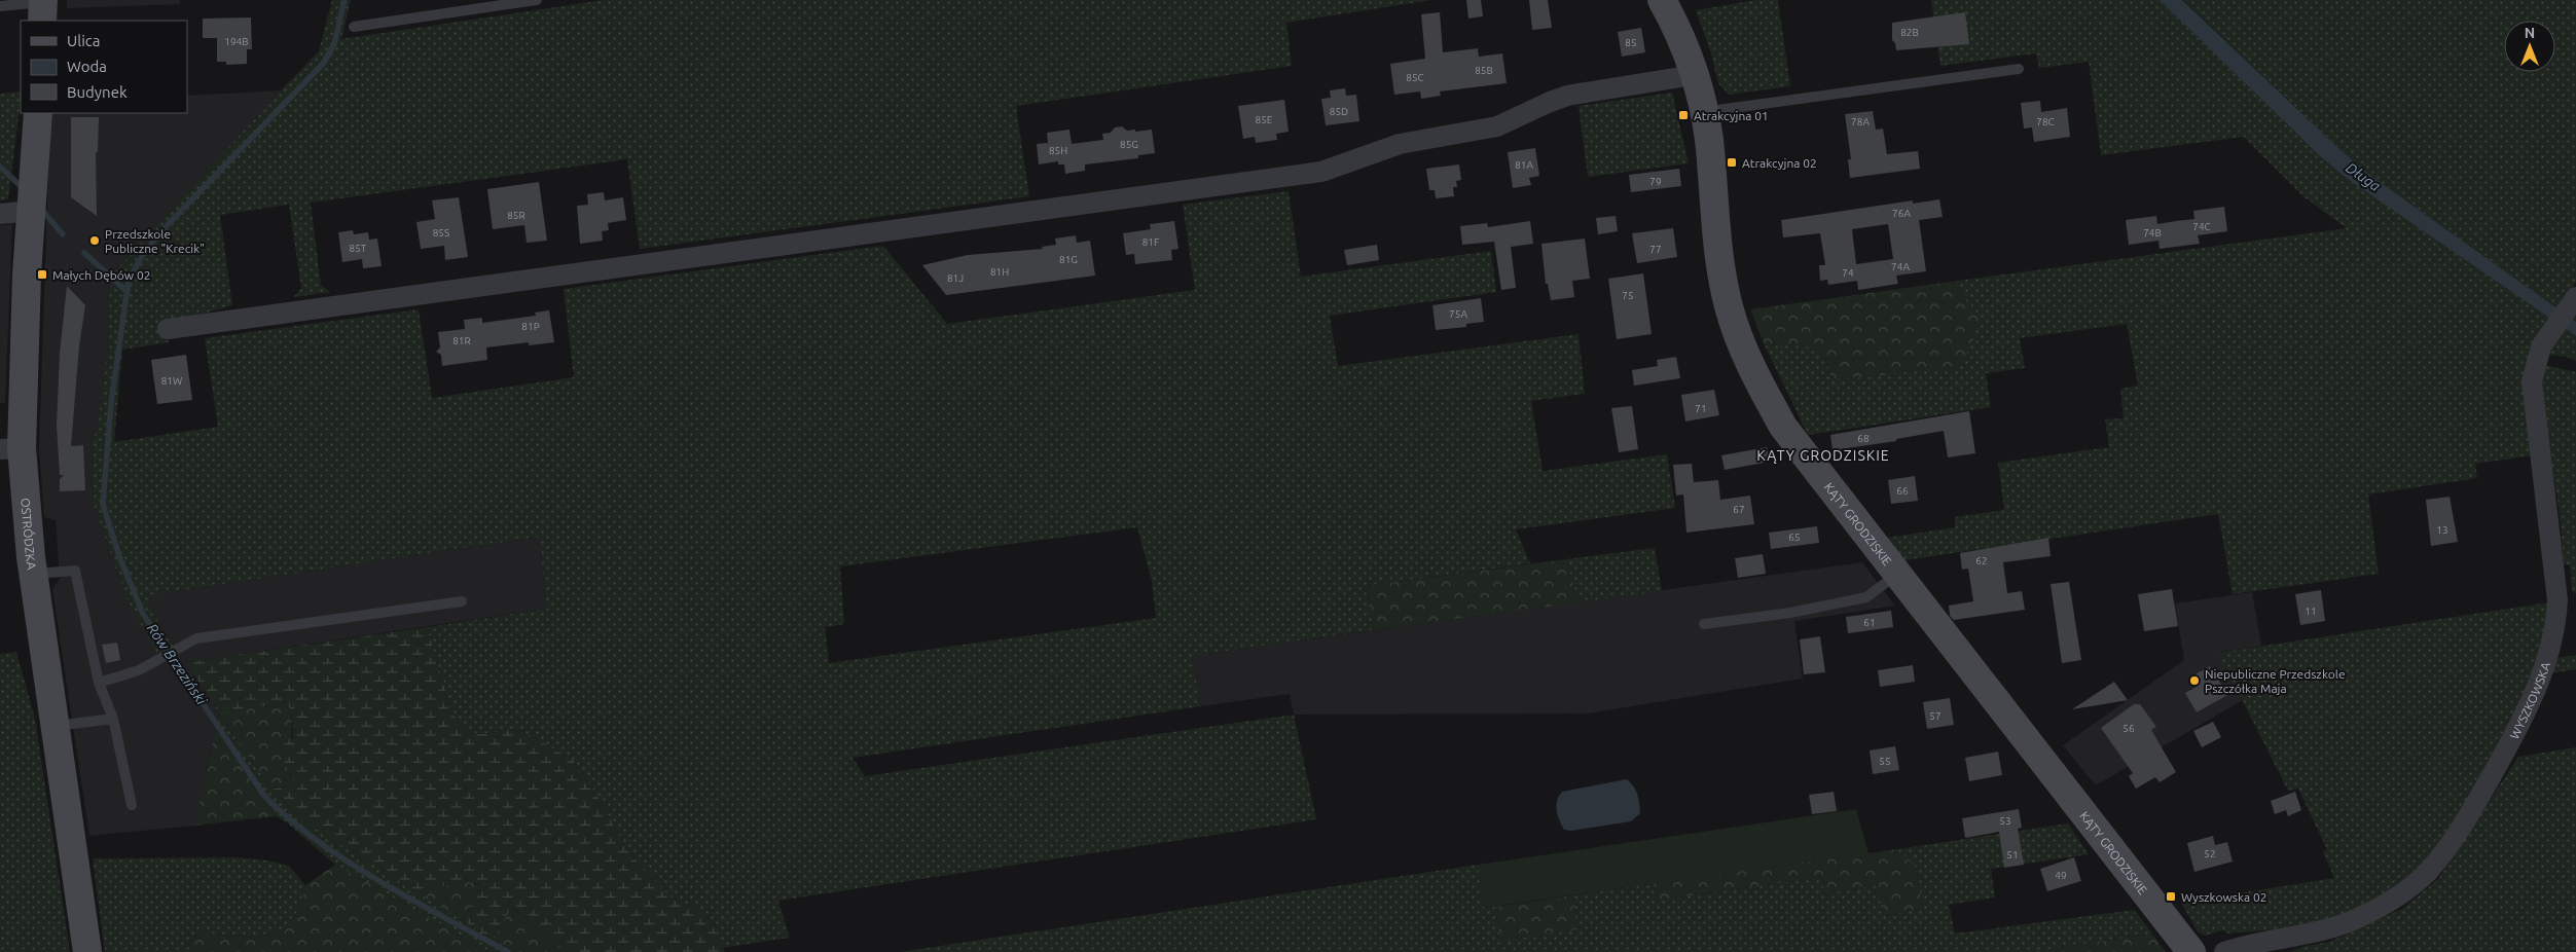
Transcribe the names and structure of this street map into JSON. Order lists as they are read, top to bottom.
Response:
{
  "streets": {
    "street": ["KĄTY GRODZISKIE", "OSTRÓDZKA", "WYSZKOWSKA"]
  },
  "districts": ["KĄTY GRODZISKIE"],
  "water": ["Długa", "Rów Brzeziński"],
  "places": {
    "transit": [
      "Atrakcyjna 01",
      "Atrakcyjna 02",
      "Małych Dębów 02",
      "Wyszkowska 02"
    ],
    "other": ["Przedszkole Publiczne \"Krecik\"", "Niepubliczne Przedszkole Pszczółka Maja"]
  },
  "house_numbers": [
    "82B",
    "194B",
    "85",
    "85B",
    "85C",
    "85D",
    "85E",
    "78A",
    "78C",
    "85G",
    "85H",
    "81A",
    "79",
    "76A",
    "85R",
    "74C",
    "85S",
    "74B",
    "81F",
    "85T",
    "77",
    "81G",
    "74A",
    "81H",
    "74",
    "81J",
    "75",
    "75A",
    "81P",
    "81R",
    "81W",
    "71",
    "68",
    "66",
    "67",
    "13",
    "65",
    "62",
    "11",
    "61",
    "57",
    "56",
    "55",
    "53",
    "52",
    "51",
    "49"
  ],
  "legend": ["Ulica", "Woda", "Budynek"],
  "north": "top"
}
